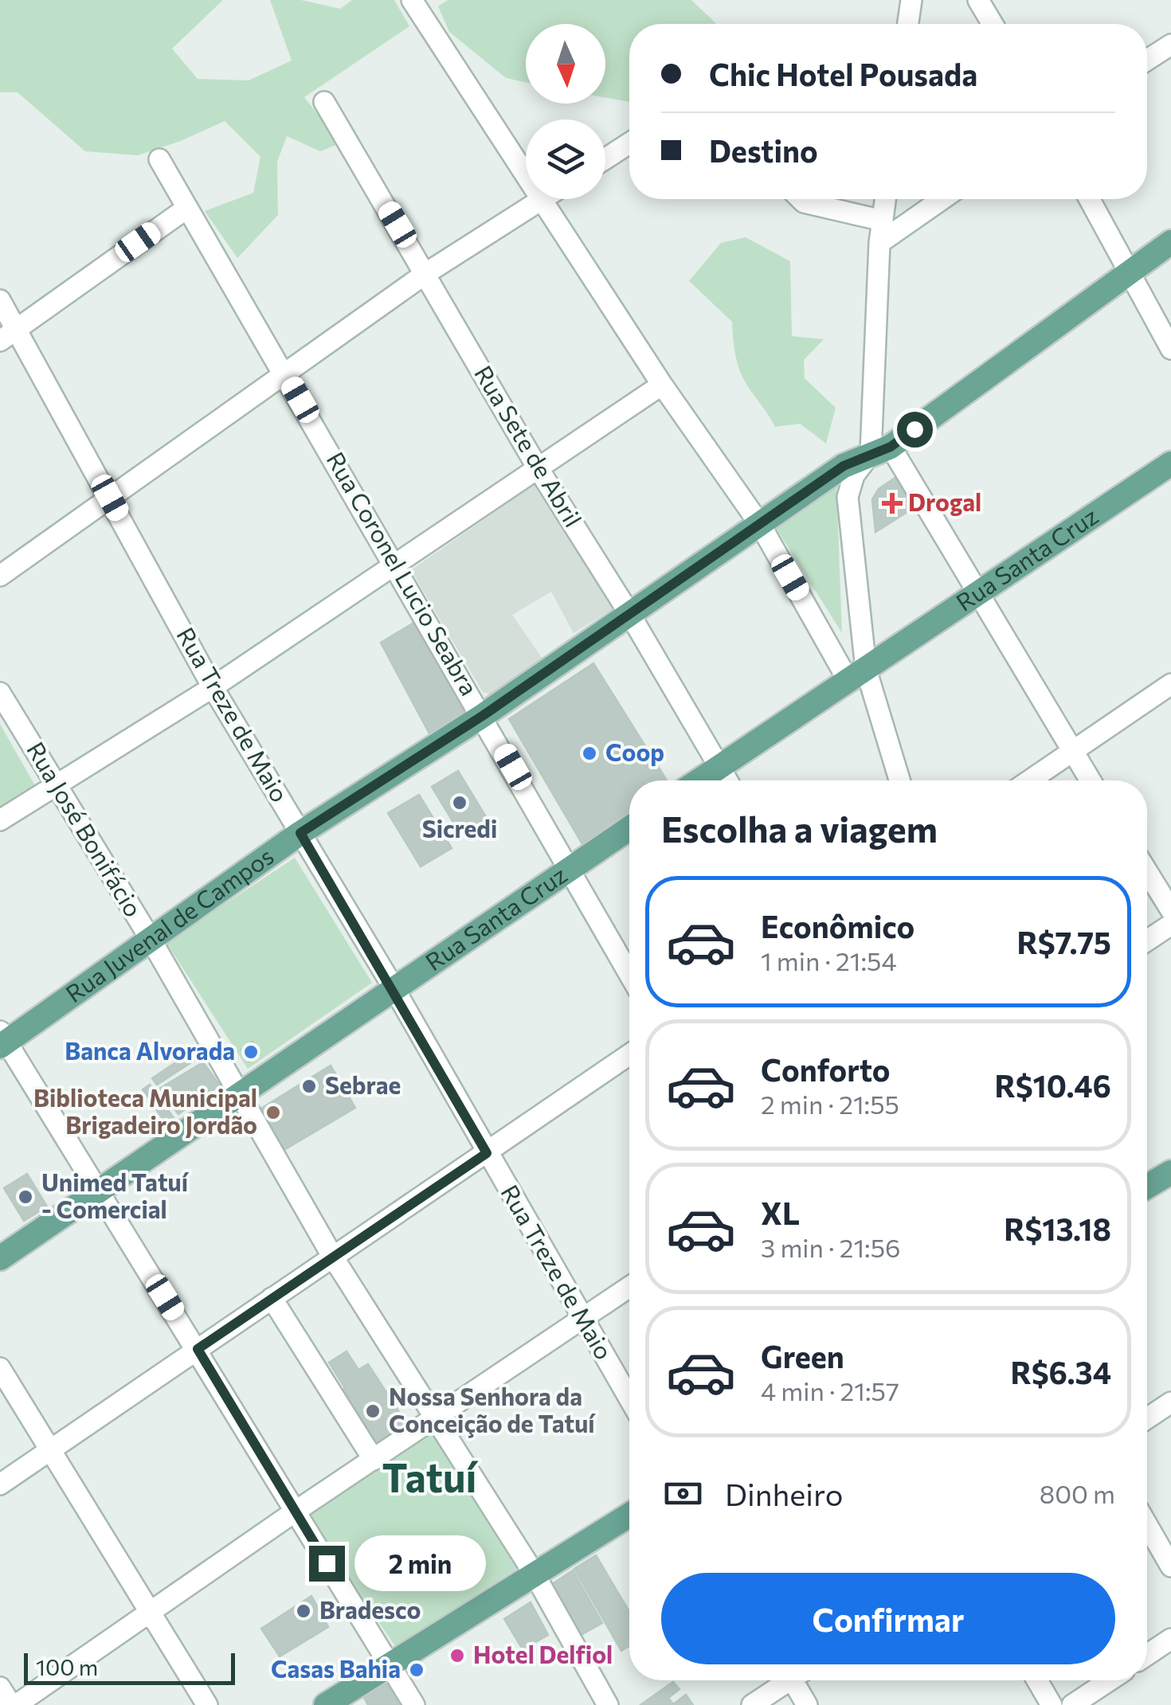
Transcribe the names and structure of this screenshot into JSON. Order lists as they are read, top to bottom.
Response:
{
  "streets": {
    "main road": ["Rua Santa Cruz", "Rua Juvenal de Campos"],
    "street": [
      "Rua Sete de Abril",
      "Rua Coronel Lucio Seabra",
      "Rua Treze de Maio",
      "Rua José Bonifácio"
    ]
  },
  "crossings": [
    ["Rua Sete de Abril", "Rua Santa Cruz"],
    ["Rua Sete de Abril", "Rua Juvenal de Campos"],
    ["Rua Santa Cruz", "Rua Coronel Lucio Seabra"],
    ["Rua Santa Cruz", "Rua Treze de Maio"],
    ["Rua Santa Cruz", "Rua José Bonifácio"],
    ["Rua Coronel Lucio Seabra", "Rua Juvenal de Campos"],
    ["Rua Treze de Maio", "Rua Juvenal de Campos"],
    ["Rua José Bonifácio", "Rua Juvenal de Campos"]
  ],
  "districts": ["Tatuí"],
  "places": {
    "health": ["Drogal"],
    "other": [
      "Coop",
      "Sicredi",
      "Banca Alvorada",
      "Sebrae",
      "Biblioteca Municipal Brigadeiro Jordão",
      "Unimed Tatuí - Comercial",
      "Nossa Senhora da Conceição de Tatuí",
      "Bradesco",
      "Hotel Delfiol",
      "Casas Bahia"
    ]
  },
  "scale_bar": "100 m",
  "north": "bottom",
  "page": {
    "banner": ["Chic Hotel Pousada", "Destino"],
    "heading": "Escolha a viagem",
    "list": [
      {
        "name": "Econômico",
        "note": "1 min · 21:54",
        "value": "R$7.75"
      },
      {
        "name": "Conforto",
        "note": "2 min · 21:55",
        "value": "R$10.46"
      },
      {
        "name": "XL",
        "note": "3 min · 21:56",
        "value": "R$13.18"
      },
      {
        "name": "Green",
        "note": "4 min · 21:57",
        "value": "R$6.34"
      }
    ],
    "pay": ["Dinheiro", "800 m"],
    "bubble": "2 min",
    "buttons": "Confirmar",
    "scale": "100 m"
  }
}
